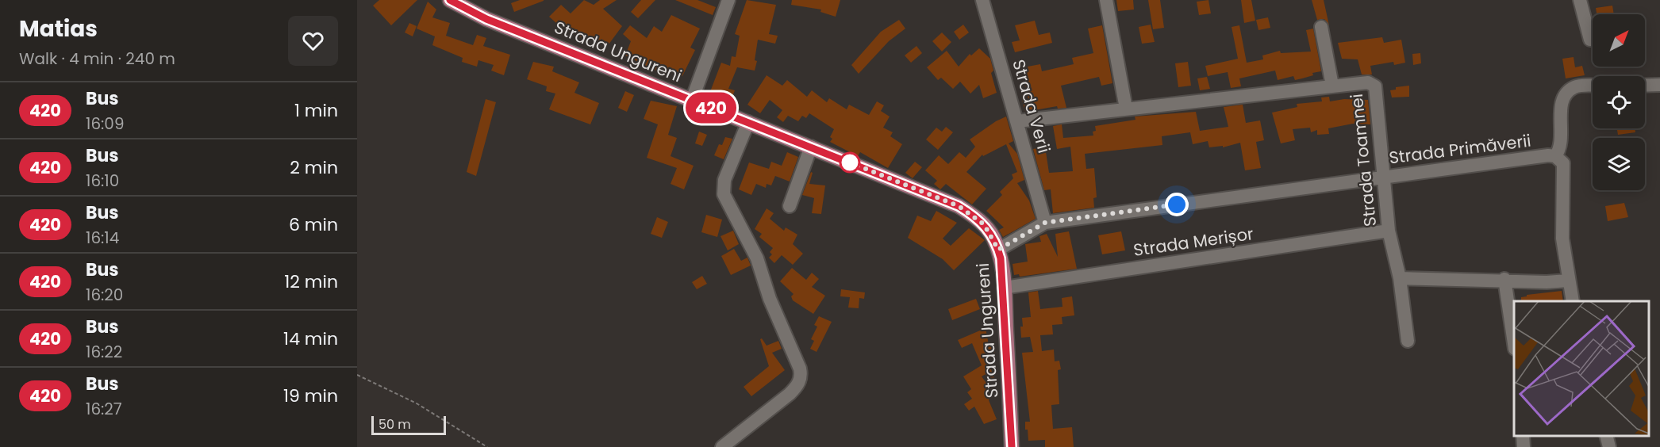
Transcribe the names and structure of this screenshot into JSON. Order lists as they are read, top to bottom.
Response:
{
  "streets": {
    "main road": ["Strada Ungureni"],
    "street": [
      "Strada Verii",
      "Strada Primăverii",
      "Strada Toamnei",
      "Strada Merișor"
    ]
  },
  "crossings": [
    ["Strada Ungureni", "Strada Primăverii"],
    ["Strada Ungureni", "Strada Merișor"],
    ["Strada Verii", "Strada Primăverii"],
    ["Strada Verii", "Strada Toamnei"],
    ["Strada Primăverii", "Strada Toamnei"],
    ["Strada Toamnei", "Strada Merișor"]
  ],
  "lines": ["bus line 420"],
  "scale_bar": "50 m",
  "north": "top right",
  "page": {
    "heading": ["Matias", "Walk · 4 min · 240 m"],
    "on_map": "420",
    "list": [
      {
        "mark": "420",
        "name": "Bus",
        "note": "16:09",
        "value": "1 min"
      },
      {
        "mark": "420",
        "name": "Bus",
        "note": "16:10",
        "value": "2 min"
      },
      {
        "mark": "420",
        "name": "Bus",
        "note": "16:14",
        "value": "6 min"
      },
      {
        "mark": "420",
        "name": "Bus",
        "note": "16:20",
        "value": "12 min"
      },
      {
        "mark": "420",
        "name": "Bus",
        "note": "16:22",
        "value": "14 min"
      },
      {
        "mark": "420",
        "name": "Bus",
        "note": "16:27",
        "value": "19 min"
      }
    ],
    "scale": "50 m"
  }
}
